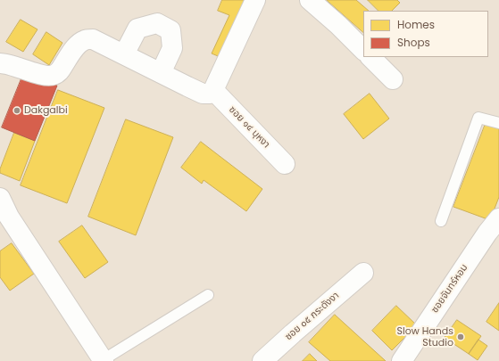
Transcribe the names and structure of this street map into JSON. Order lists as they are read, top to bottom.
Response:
{
  "streets": {
    "street": ["ซอย ๑๔ บุหงา", "ซอยจันทร์หอม", "ซอย ๐๕ กระดังงา"]
  },
  "places": ["Dakgalbi", "Slow Hands Studio"],
  "legend": ["Homes", "Shops"]
}
